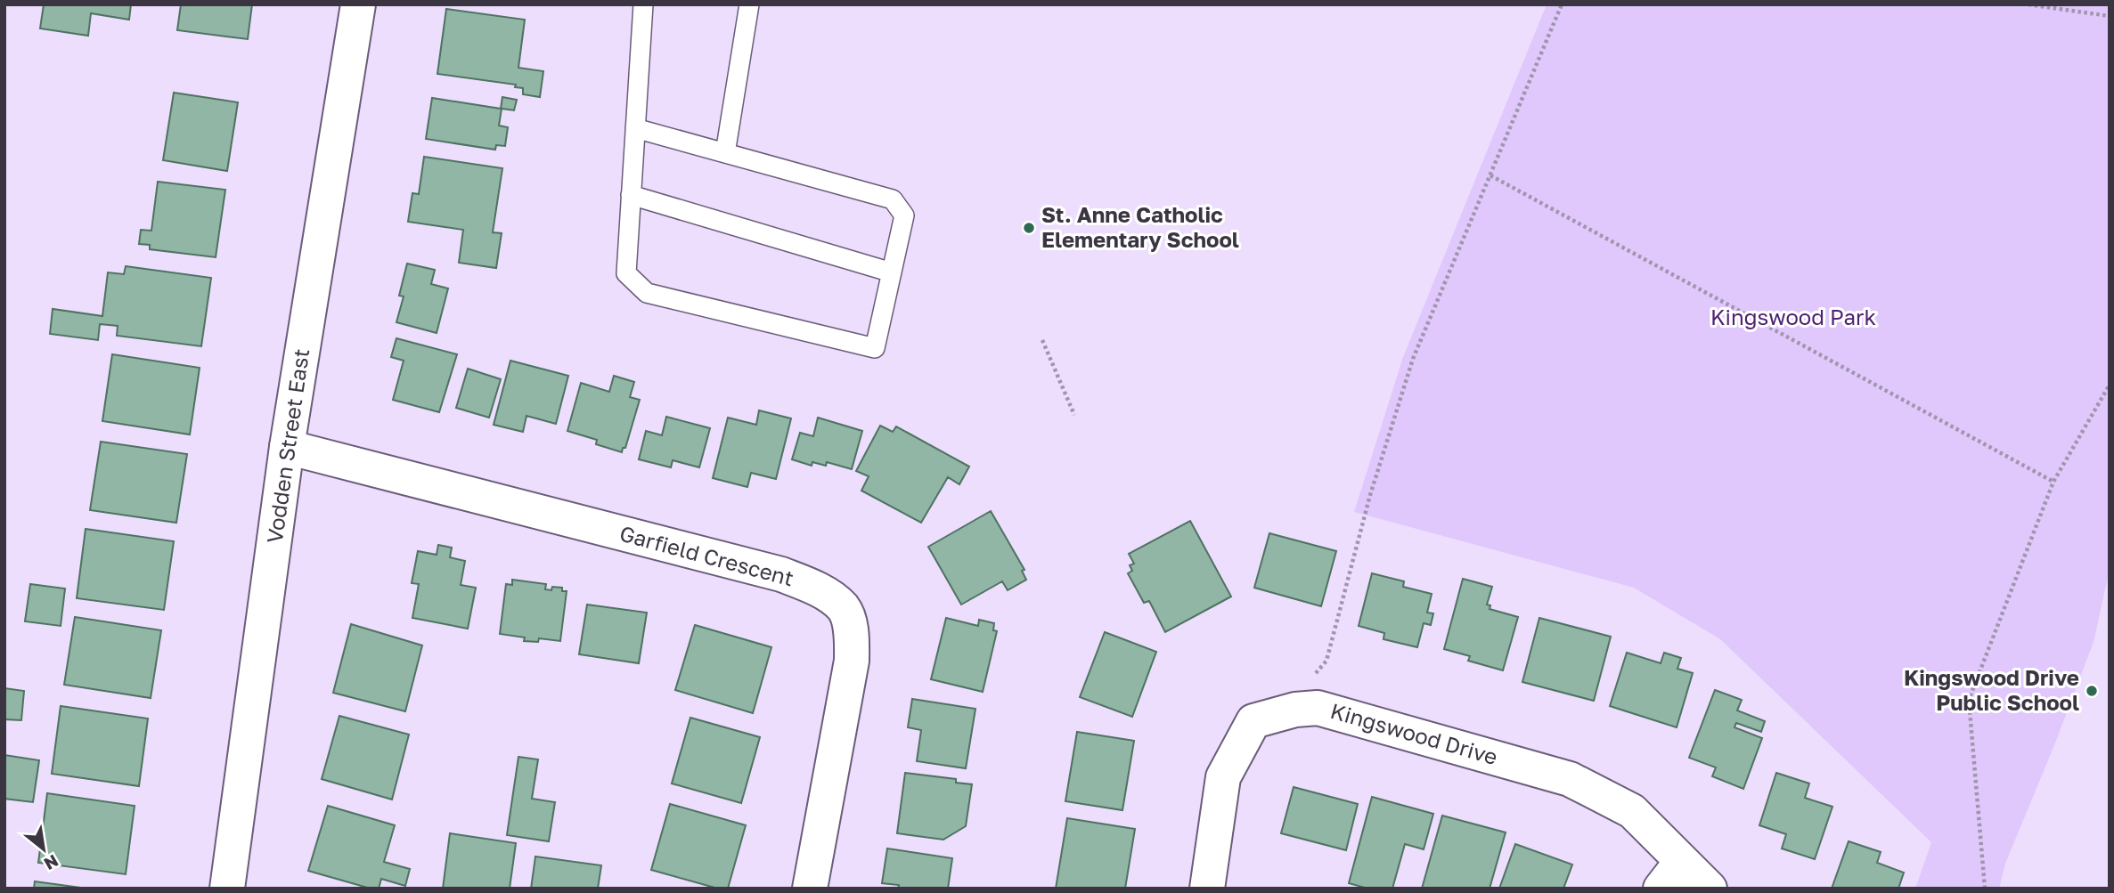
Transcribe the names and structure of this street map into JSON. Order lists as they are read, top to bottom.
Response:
{
  "streets": {
    "street": ["Vodden Street East", "Garfield Crescent", "Kingswood Drive"]
  },
  "crossings": [
    ["Vodden Street East", "Garfield Crescent"]
  ],
  "parks": ["Kingswood Park"],
  "places": ["St. Anne Catholic Elementary School", "Kingswood Drive Public School"],
  "north": "bottom right"
}
